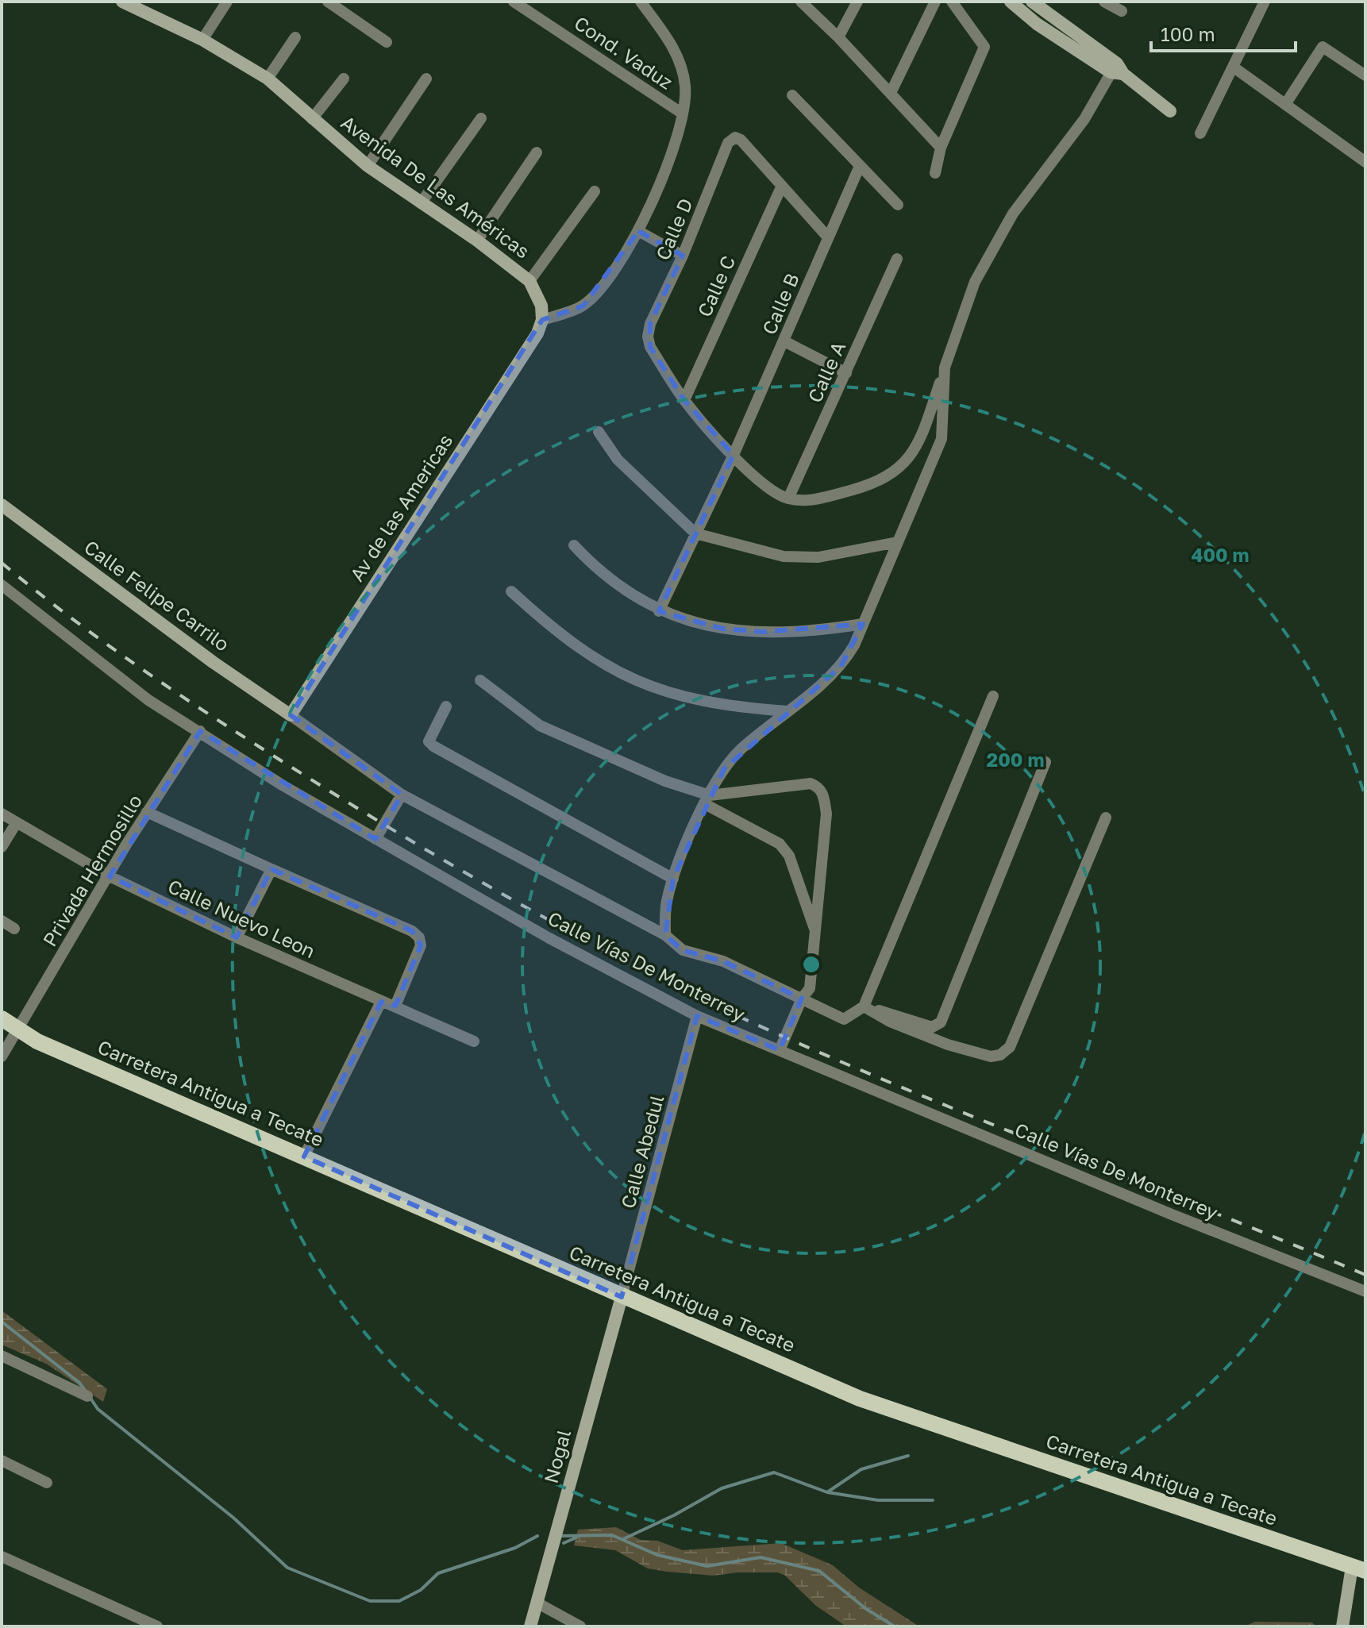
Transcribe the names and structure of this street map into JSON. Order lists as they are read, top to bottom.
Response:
{
  "streets": {
    "main road": ["Carretera Antigua a Tecate"],
    "street": [
      "Cond. Vaduz",
      "Avenida De Las Américas",
      "Calle D",
      "Calle C",
      "Calle B",
      "Calle A",
      "Av de las Americas",
      "Calle Felipe Carrilo",
      "Privada Hermosillo",
      "Calle Nuevo Leon",
      "Calle Vías De Monterrey",
      "Calle Abedul",
      "Nogal"
    ]
  },
  "crossings": [
    ["Avenida De Las Américas", "Av de las Americas"],
    ["Calle D", "Calle C"],
    ["Av de las Americas", "Calle Felipe Carrilo"],
    ["Privada Hermosillo", "Calle Nuevo Leon"],
    ["Privada Hermosillo", "Calle Vías De Monterrey"],
    ["Privada Hermosillo", "Carretera Antigua a Tecate"],
    ["Calle Vías De Monterrey", "Calle Abedul"],
    ["Carretera Antigua a Tecate", "Calle Abedul"],
    ["Carretera Antigua a Tecate", "Nogal"],
    ["Calle Abedul", "Nogal"]
  ],
  "scale_bar": "100 m",
  "rings": ["400 m", "200 m"]
}
